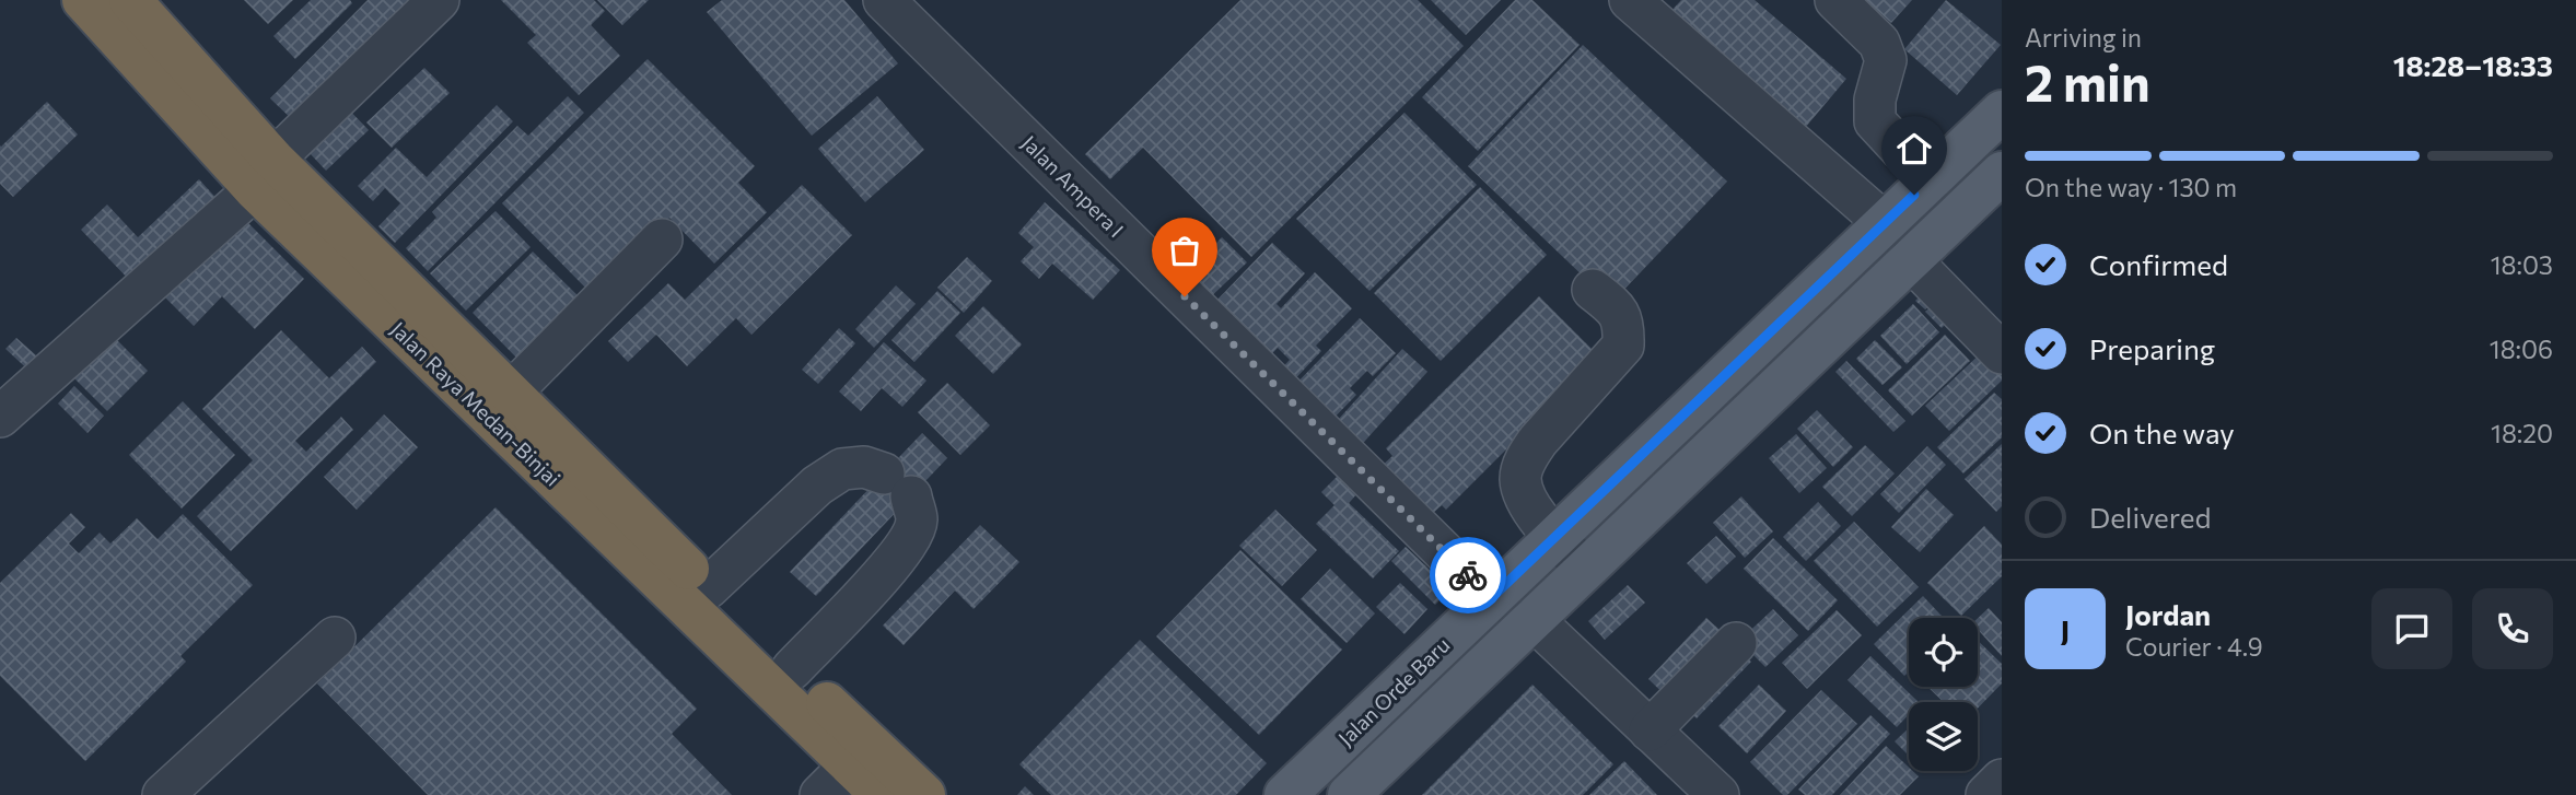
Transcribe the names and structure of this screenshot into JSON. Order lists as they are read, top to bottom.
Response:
{
  "streets": {
    "highway": ["Jalan Raya Medan-Binjai"],
    "main road": ["Jalan Orde Baru"],
    "street": ["Jalan Ampera I"]
  },
  "crossings": [
    ["Jalan Ampera I", "Jalan Orde Baru"]
  ],
  "page": {
    "heading": ["2 min", "Arriving in", "18:28–18:33"],
    "panel": ["Jordan", "Courier · 4.9"],
    "bar": "On the way · 130 m",
    "list": [
      ["Confirmed", "18:03"],
      ["Preparing", "18:06"],
      ["On the way", "18:20"],
      "Delivered"
    ],
    "round": "J"
  }
}
